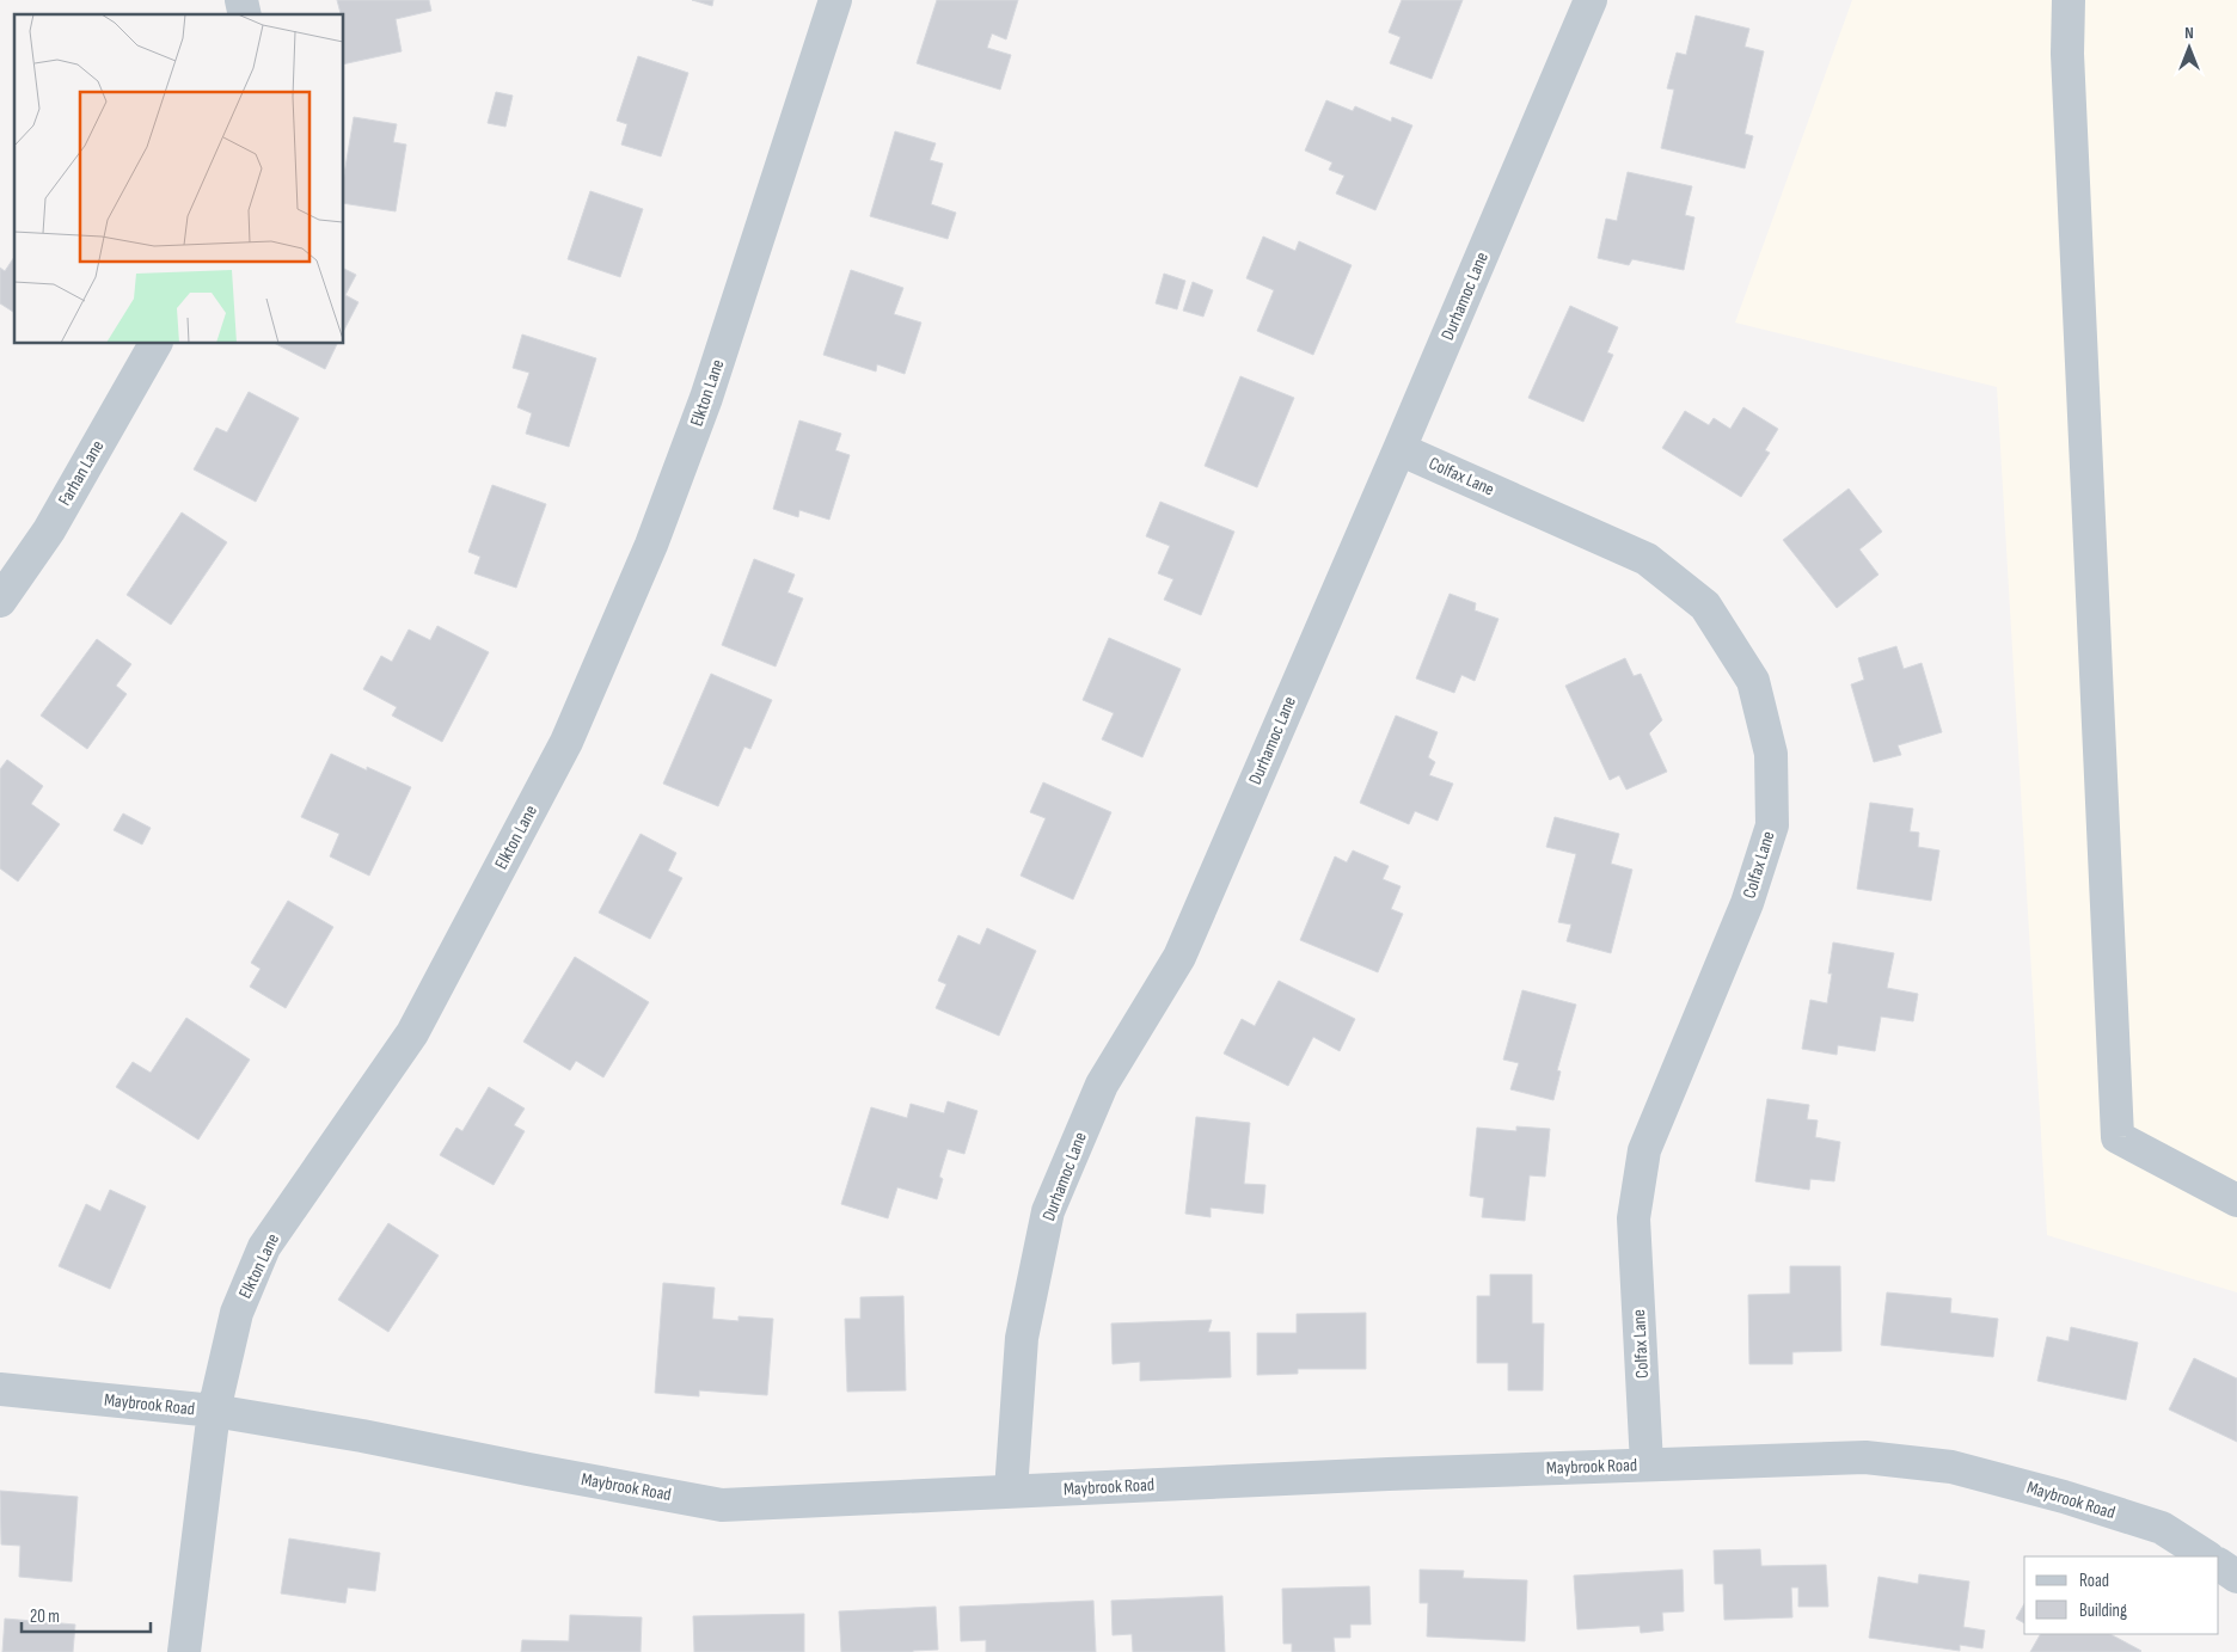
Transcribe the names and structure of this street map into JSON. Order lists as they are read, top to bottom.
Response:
{
  "streets": {
    "street": [
      "Durhamoc Lane",
      "Elkton Lane",
      "Farhan Lane",
      "Colfax Lane",
      "Maybrook Road"
    ]
  },
  "crossings": [
    ["Durhamoc Lane", "Colfax Lane"],
    ["Durhamoc Lane", "Maybrook Road"],
    ["Elkton Lane", "Maybrook Road"],
    ["Colfax Lane", "Maybrook Road"]
  ],
  "legend": ["Road", "Building"],
  "scale_bar": "20 m",
  "north": "top"
}
